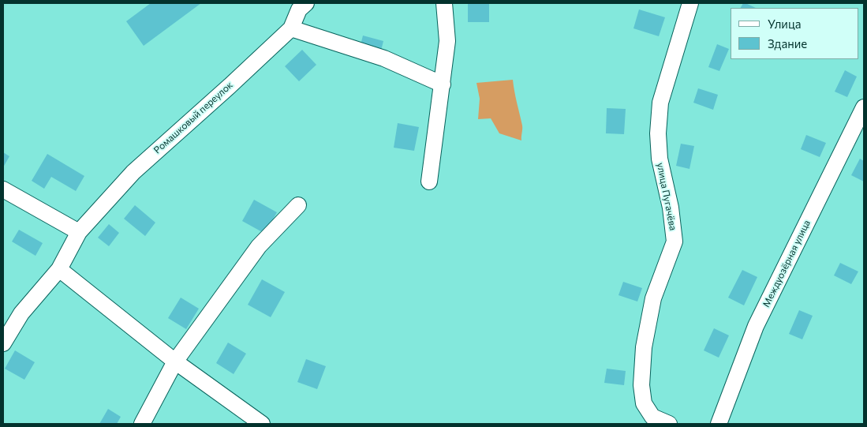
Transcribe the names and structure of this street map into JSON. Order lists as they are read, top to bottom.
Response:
{
  "streets": {
    "street": ["Ромашковый переулок", "улица Пугачёва", "Междуозёрная улица"]
  },
  "legend": ["Улица", "Здание"]
}
